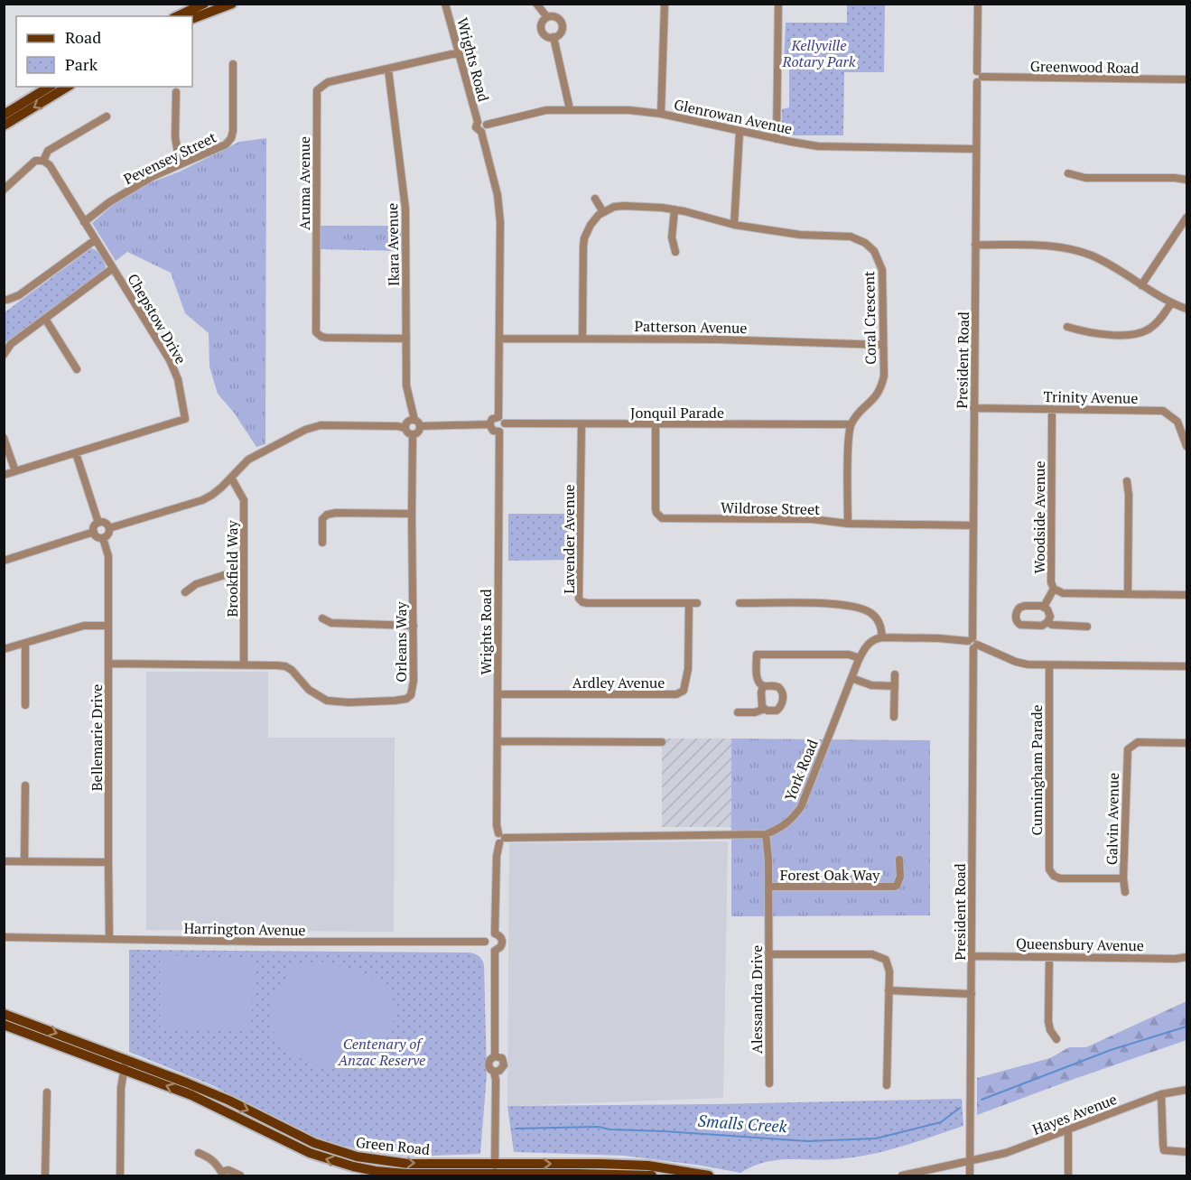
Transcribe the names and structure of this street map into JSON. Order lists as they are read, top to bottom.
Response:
{
  "streets": {
    "main road": ["Green Road"],
    "street": [
      "Wrights Road",
      "Greenwood Road",
      "Glenrowan Avenue",
      "Pevensey Street",
      "Aruma Avenue",
      "Ikara Avenue",
      "Coral Crescent",
      "Chepstow Drive",
      "Patterson Avenue",
      "President Road",
      "Trinity Avenue",
      "Jonquil Parade",
      "Wildrose Street",
      "Woodside Avenue",
      "Lavender Avenue",
      "Brookfield Way",
      "Orleans Way",
      "Ardley Avenue",
      "Bellemarie Drive",
      "York Road",
      "Cunningham Parade",
      "Galvin Avenue",
      "Forest Oak Way",
      "Harrington Avenue",
      "Queensbury Avenue",
      "Alessandra Drive",
      "Hayes Avenue"
    ]
  },
  "crossings": [
    ["Wrights Road", "Glenrowan Avenue"],
    ["Wrights Road", "Aruma Avenue"],
    ["Wrights Road", "Jonquil Parade"],
    ["Wrights Road", "Ardley Avenue"],
    ["Wrights Road", "York Road"],
    ["Wrights Road", "Harrington Avenue"],
    ["Greenwood Road", "President Road"],
    ["Glenrowan Avenue", "President Road"],
    ["Pevensey Street", "Chepstow Drive"],
    ["Aruma Avenue", "Ikara Avenue"],
    ["Ikara Avenue", "Orleans Way"],
    ["Coral Crescent", "Patterson Avenue"],
    ["Coral Crescent", "Jonquil Parade"],
    ["President Road", "Trinity Avenue"],
    ["President Road", "Wildrose Street"],
    ["President Road", "Queensbury Avenue"],
    ["President Road", "Hayes Avenue"],
    ["Trinity Avenue", "Woodside Avenue"],
    ["Jonquil Parade", "Wildrose Street"],
    ["Jonquil Parade", "Lavender Avenue"],
    ["Lavender Avenue", "Ardley Avenue"],
    ["Brookfield Way", "Orleans Way"],
    ["Orleans Way", "Bellemarie Drive"],
    ["Bellemarie Drive", "Harrington Avenue"],
    ["York Road", "Alessandra Drive"],
    ["Cunningham Parade", "Galvin Avenue"],
    ["Forest Oak Way", "Alessandra Drive"]
  ],
  "water": ["Smalls Creek"],
  "parks": ["Kellyville Rotary Park", "Centenary of Anzac Reserve"],
  "legend": ["Road", "Park"]
}
